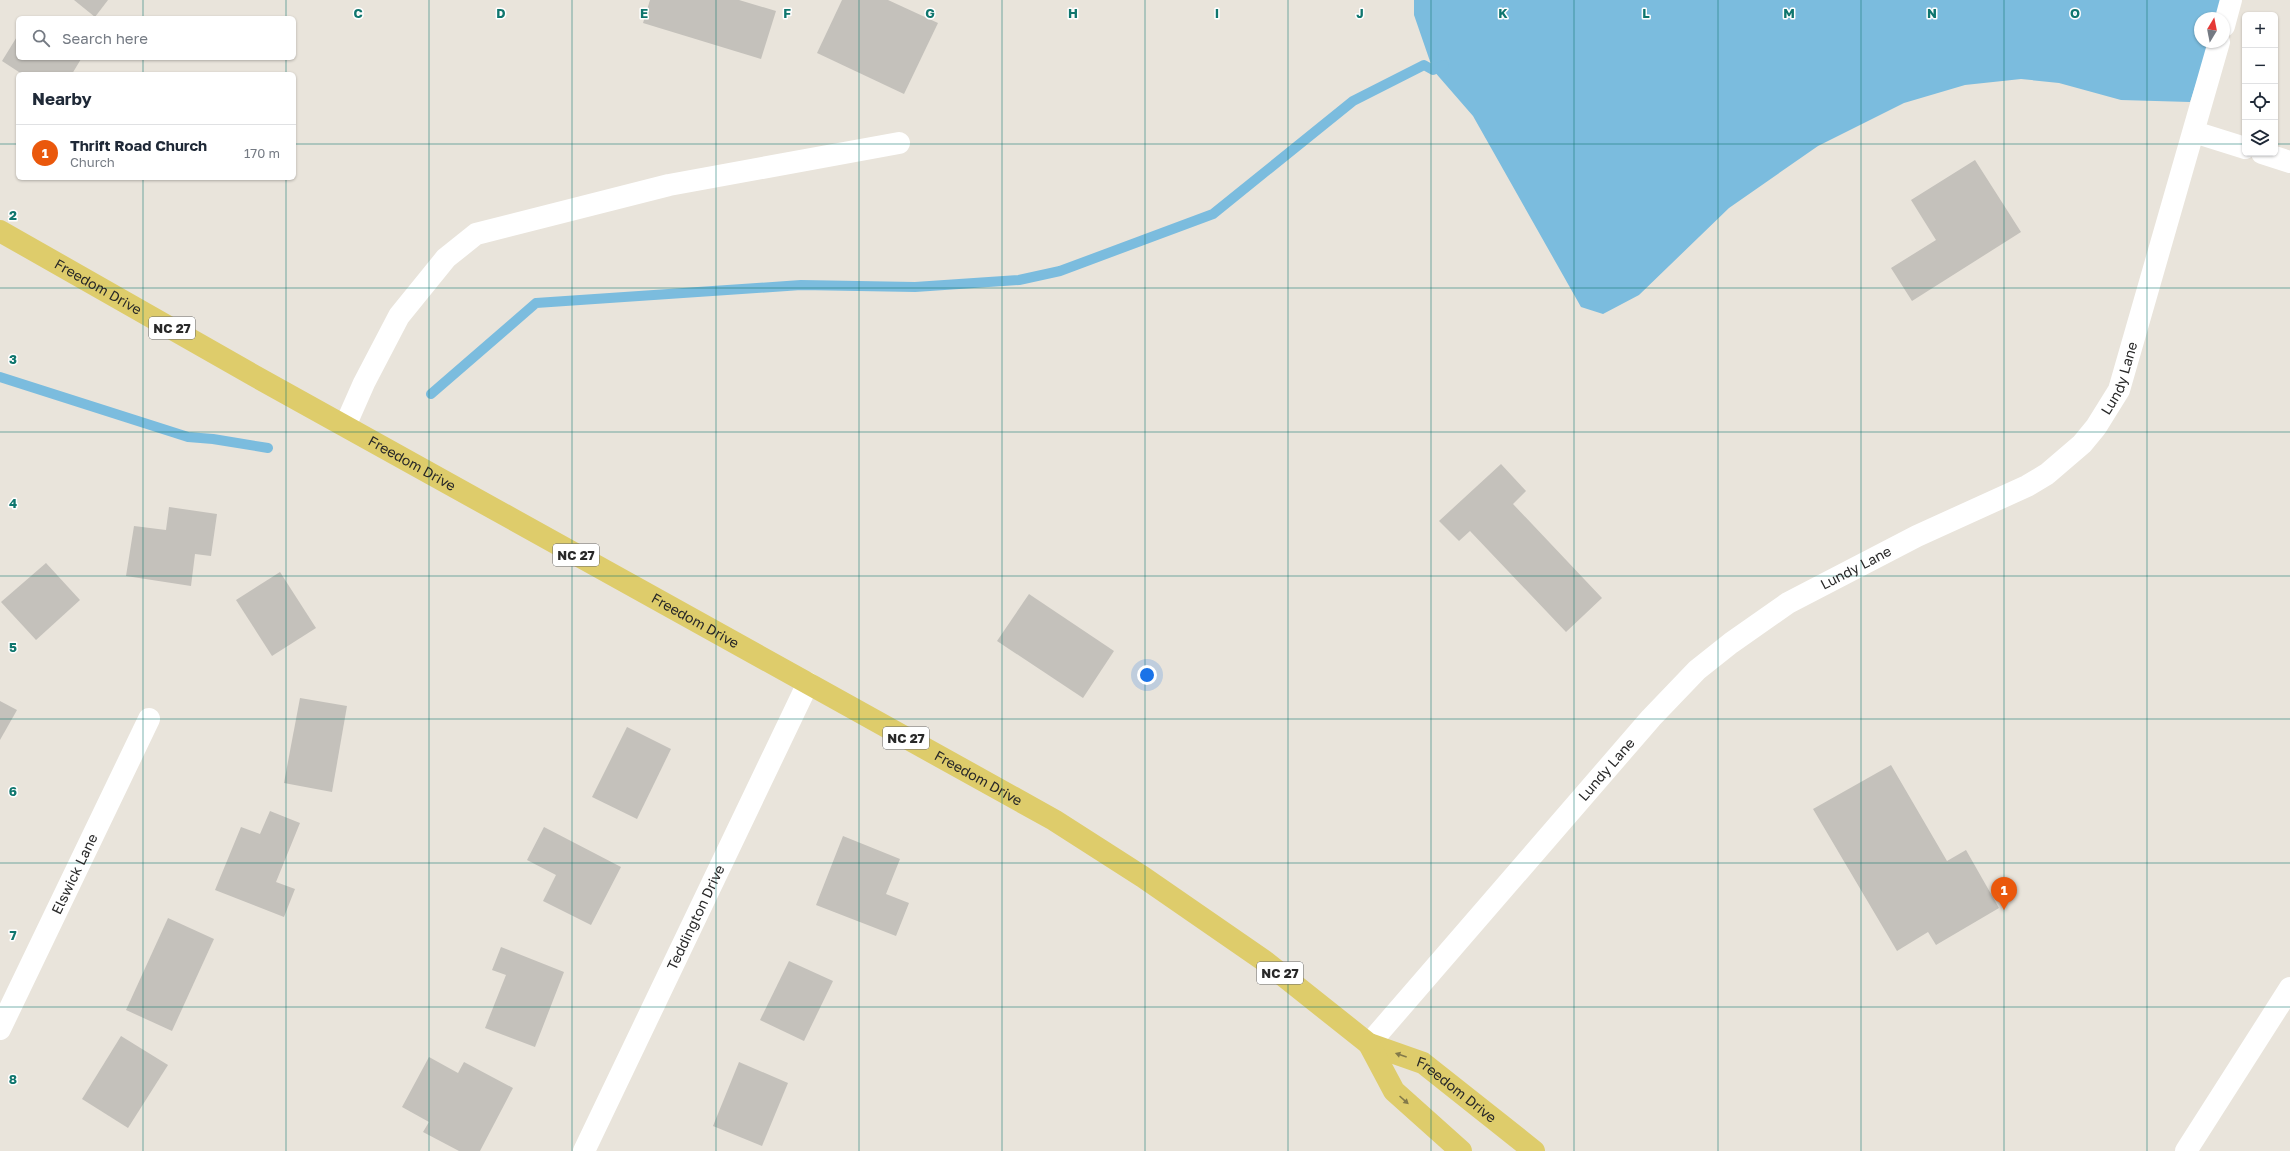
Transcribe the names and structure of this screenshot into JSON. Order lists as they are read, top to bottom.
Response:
{
  "streets": {
    "main road": ["Freedom Drive", "NC 27"],
    "street": ["Lundy Lane", "Elswick Lane", "Teddington Drive"]
  },
  "crossings": [
    ["Freedom Drive", "Lundy Lane"],
    ["Freedom Drive", "Teddington Drive"]
  ],
  "north": "top",
  "page": {
    "map_buttons": ["+", "−"],
    "search": "Search here",
    "heading": "Nearby",
    "list": [
      {
        "mark": "1",
        "name": "Thrift Road Church",
        "note": "Church",
        "value": "170 m"
      }
    ],
    "pins": "1"
  },
  "grid": {
    "columns": [
      "C",
      "D",
      "E",
      "F",
      "G",
      "H",
      "I",
      "J",
      "K",
      "L",
      "M",
      "N",
      "O"
    ],
    "rows": [
      "2",
      "3",
      "4",
      "5",
      "6",
      "7",
      "8"
    ]
  }
}
